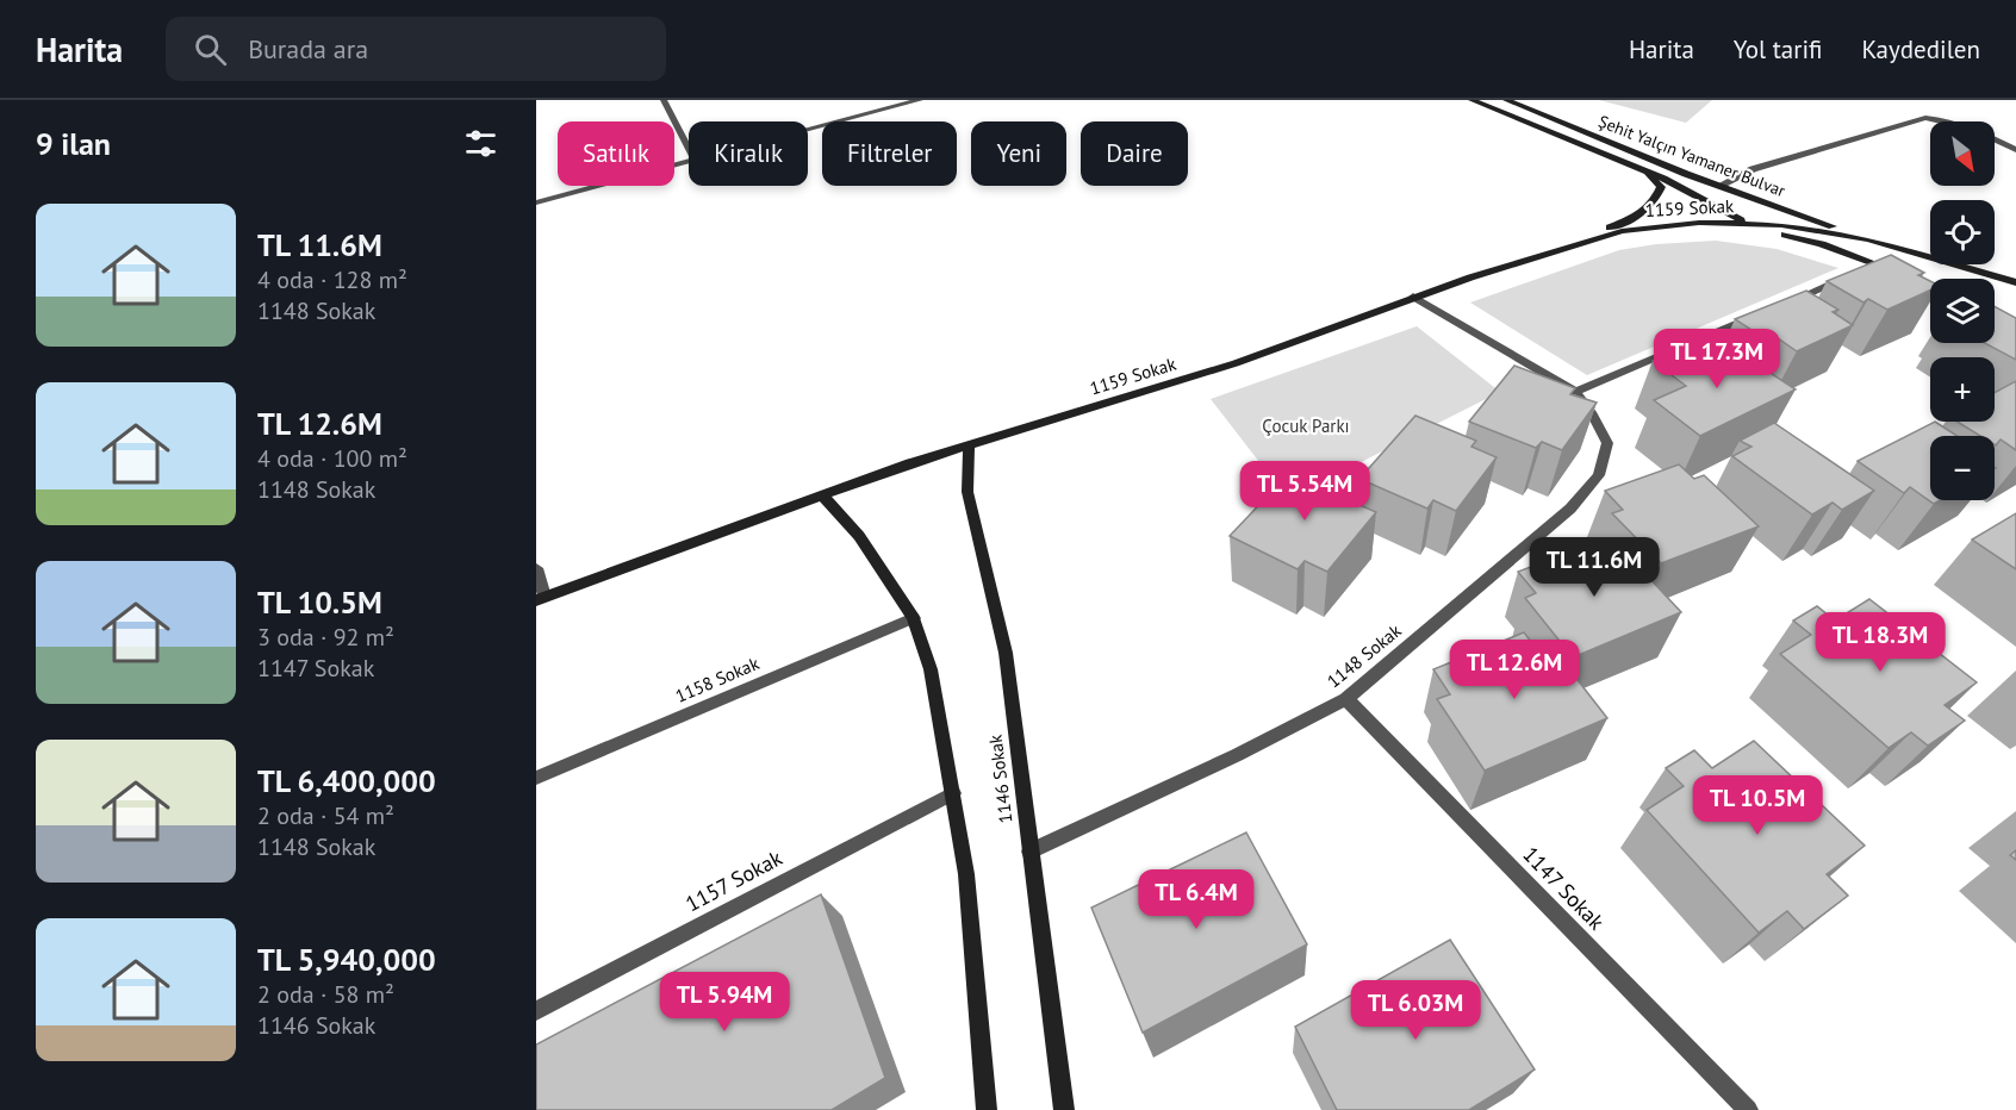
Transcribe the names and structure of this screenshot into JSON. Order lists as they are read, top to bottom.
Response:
{
  "streets": {
    "street": [
      "Şehit Yalçın Yamaner Bulvar",
      "1159 Sokak",
      "1148 Sokak",
      "1158 Sokak",
      "1146 Sokak",
      "1157 Sokak",
      "1147 Sokak"
    ]
  },
  "crossings": [
    ["Şehit Yalçın Yamaner Bulvar", "1159 Sokak"],
    ["1159 Sokak", "1148 Sokak"],
    ["1159 Sokak", "1146 Sokak"],
    ["1148 Sokak", "1146 Sokak"],
    ["1148 Sokak", "1147 Sokak"]
  ],
  "parks": ["Çocuk Parkı"],
  "north": "bottom right",
  "page": {
    "header": "Harita",
    "search": "Burada ara",
    "nav": ["Harita", "Yol tarifi", "Kaydedilen"],
    "heading": "9 ilan",
    "map_buttons": ["+", "−"],
    "chip": [
      "Satılık",
      "Kiralık",
      "Filtreler",
      "Yeni",
      "Daire"
    ],
    "list": [
      {
        "name": "TL 11.6M",
        "note": "4 oda · 128 m² · 1148 Sokak"
      },
      {
        "name": "TL 12.6M",
        "note": "4 oda · 100 m² · 1148 Sokak"
      },
      {
        "name": "TL 10.5M",
        "note": "3 oda · 92 m² · 1147 Sokak"
      },
      {
        "name": "TL 6,400,000",
        "note": "2 oda · 54 m² · 1148 Sokak"
      },
      {
        "name": "TL 5,940,000",
        "note": "2 oda · 58 m² · 1146 Sokak"
      }
    ],
    "price": [
      "TL 17.3M",
      "TL 5.54M",
      "TL 11.6M",
      "TL 18.3M",
      "TL 12.6M",
      "TL 10.5M",
      "TL 6.4M",
      "TL 5.94M",
      "TL 6.03M"
    ]
  }
}
